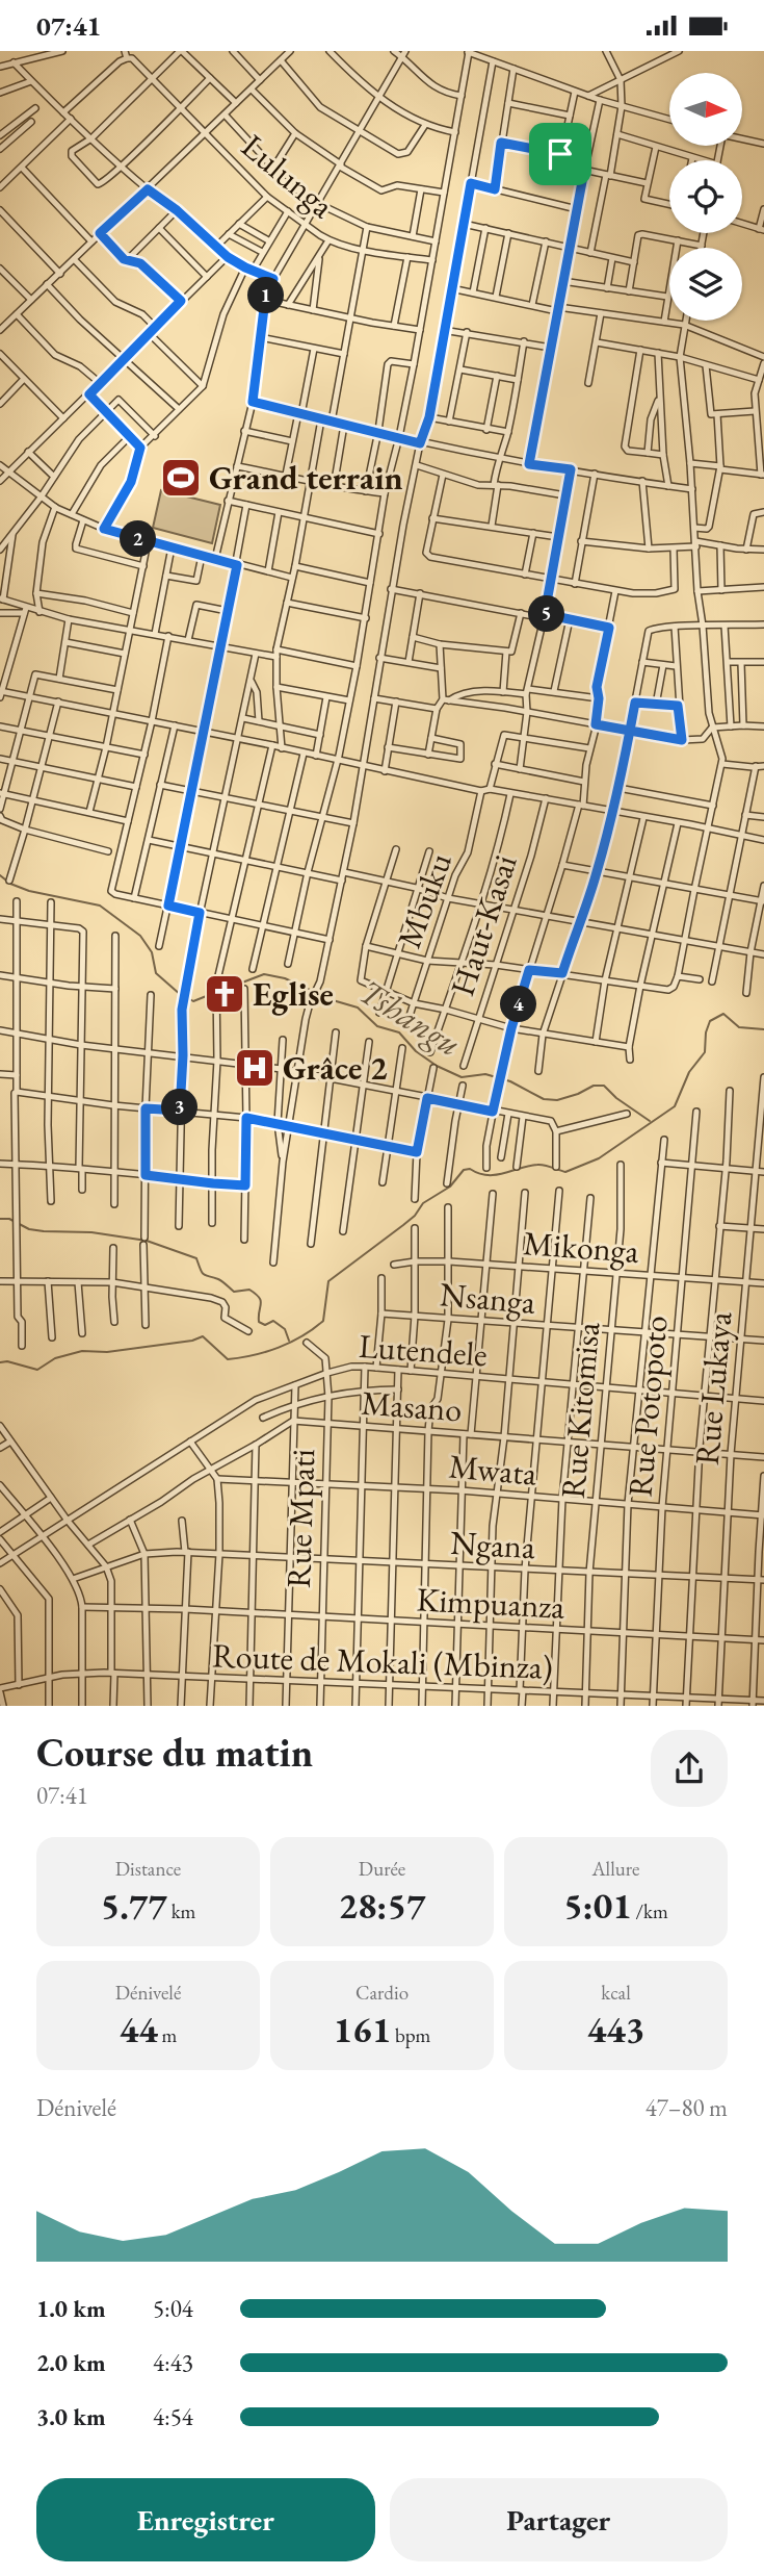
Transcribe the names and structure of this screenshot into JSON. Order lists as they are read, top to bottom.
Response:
{
  "streets": {
    "street": [
      "Lulunga",
      "Mbuku",
      "Haut-Kasai",
      "Mikonga",
      "Nsanga",
      "Lutendele",
      "Rue Lukaya",
      "Masano",
      "Rue Potopoto",
      "Rue Kitomisa",
      "Mwata",
      "Rue Mpati",
      "Ngana",
      "Kimpuanza",
      "Route de Mokali (Mbinza)"
    ]
  },
  "crossings": [
    ["Mikonga", "Rue Lukaya"],
    ["Mikonga", "Rue Potopoto"],
    ["Mikonga", "Rue Kitomisa"],
    ["Nsanga", "Rue Lukaya"],
    ["Nsanga", "Rue Potopoto"],
    ["Nsanga", "Rue Kitomisa"],
    ["Lutendele", "Rue Lukaya"],
    ["Lutendele", "Rue Potopoto"],
    ["Lutendele", "Rue Kitomisa"],
    ["Lutendele", "Rue Mpati"],
    ["Rue Lukaya", "Masano"],
    ["Rue Lukaya", "Mwata"],
    ["Rue Lukaya", "Ngana"],
    ["Rue Lukaya", "Kimpuanza"],
    ["Rue Lukaya", "Route de Mokali (Mbinza)"],
    ["Masano", "Rue Potopoto"],
    ["Masano", "Rue Kitomisa"],
    ["Masano", "Rue Mpati"],
    ["Rue Potopoto", "Mwata"],
    ["Rue Potopoto", "Ngana"],
    ["Rue Potopoto", "Kimpuanza"],
    ["Rue Potopoto", "Route de Mokali (Mbinza)"],
    ["Rue Kitomisa", "Mwata"],
    ["Rue Kitomisa", "Ngana"],
    ["Rue Kitomisa", "Kimpuanza"],
    ["Rue Kitomisa", "Route de Mokali (Mbinza)"],
    ["Mwata", "Rue Mpati"],
    ["Rue Mpati", "Ngana"],
    ["Rue Mpati", "Kimpuanza"],
    ["Rue Mpati", "Route de Mokali (Mbinza)"]
  ],
  "water": ["Tshangu"],
  "places": {
    "sports": ["Grand terrain"],
    "church": ["Eglise"],
    "hospital": ["Grâce 2"]
  },
  "north": "right",
  "page": {
    "status": "07:41",
    "pins": [
      "1",
      "2",
      "5",
      "4",
      "3"
    ],
    "heading": ["Course du matin", "07:41"],
    "stats": [
      ["Distance", "5.77 km"],
      ["Durée", "28:57"],
      ["Allure", "5:01 /km"],
      ["Dénivelé", "44 m"],
      ["Cardio", "161 bpm"],
      ["kcal", "443"]
    ],
    "chart": ["Dénivelé", "47–80 m"],
    "list": [
      {
        "name": "1.0 km",
        "note": "5:04"
      },
      {
        "name": "2.0 km",
        "note": "4:43"
      },
      {
        "name": "3.0 km",
        "note": "4:54"
      }
    ],
    "buttons": ["Enregistrer", "Partager"]
  }
}
